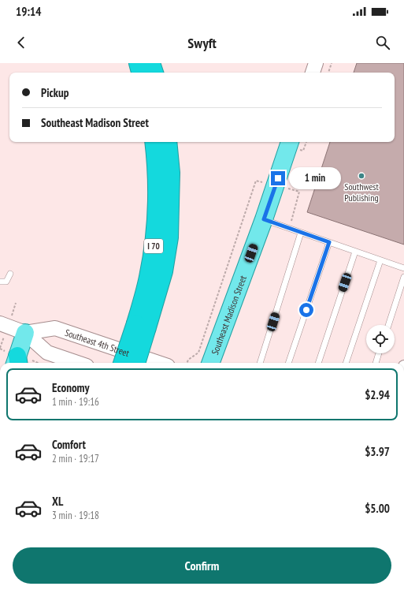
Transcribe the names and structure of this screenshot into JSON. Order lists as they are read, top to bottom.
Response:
{
  "streets": {
    "highway": ["I 70"],
    "main road": ["Southeast Madison Street"],
    "street": ["Southeast 4th Street"]
  },
  "places": ["Southwest Publishing"],
  "page": {
    "status": "19:14",
    "header": "Swyft",
    "banner": ["Pickup", "Southeast Madison Street"],
    "bubble": "1 min",
    "list": [
      {
        "name": "Economy",
        "note": "1 min · 19:16",
        "value": "$2.94"
      },
      {
        "name": "Comfort",
        "note": "2 min · 19:17",
        "value": "$3.97"
      },
      {
        "name": "XL",
        "note": "3 min · 19:18",
        "value": "$5.00"
      }
    ],
    "buttons": "Confirm"
  }
}
